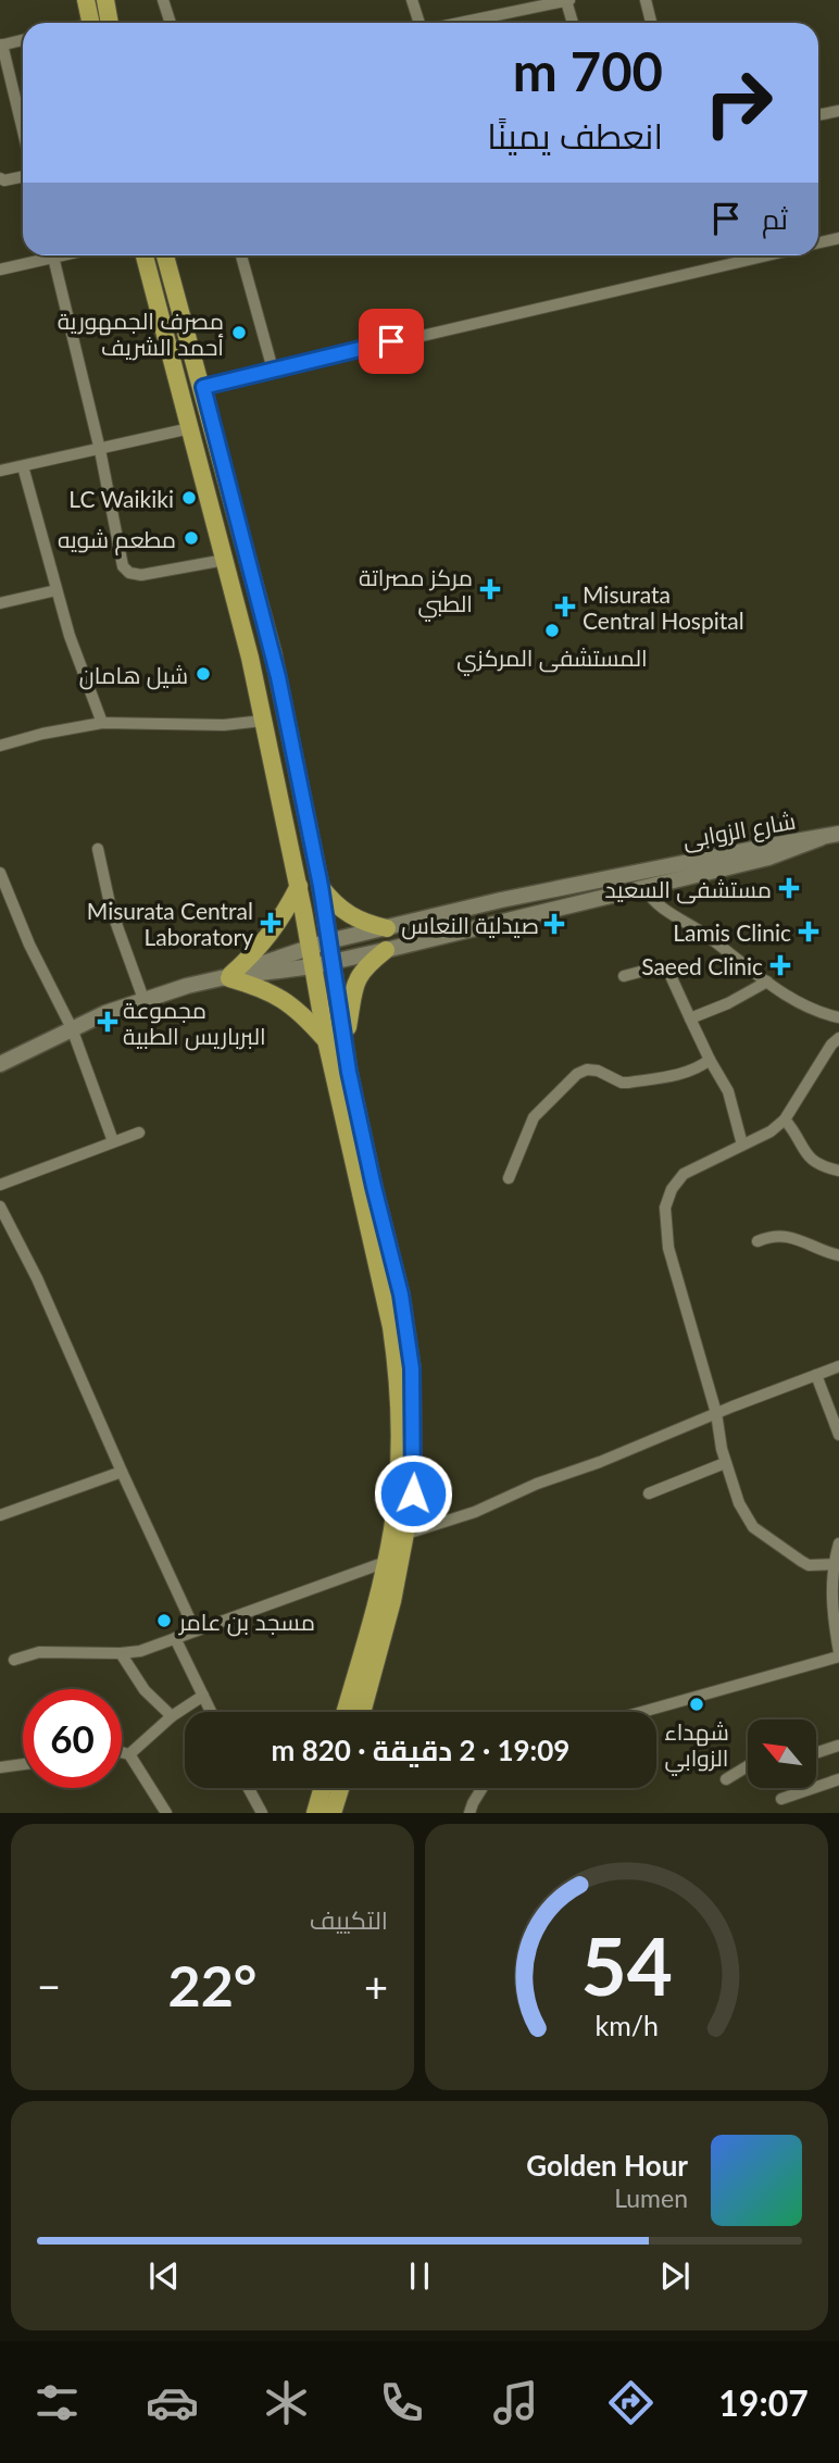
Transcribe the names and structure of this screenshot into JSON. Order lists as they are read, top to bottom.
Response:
{
  "streets": {
    "street": ["شارع الزوابى"]
  },
  "places": {
    "other": [
      "مصرف الجمهورية أحمد الشريف",
      "LC Waikiki",
      "مطعم شويه",
      "المستشفى المركزي",
      "شيل هامان",
      "مسجد بن عامر",
      "شهداء الزوابي"
    ],
    "health": [
      "مركز مصراتة الطبي",
      "Misurata Central Hospital",
      "مستشفى السعيد",
      "Misurata Central Laboratory",
      "صيدلية النعاس",
      "Lamis Clinic",
      "Saeed Clinic",
      "مجموعة البرباريس الطبية"
    ]
  },
  "north": "top left",
  "page": {
    "turn": ["700 m", "انعطف يمينًا"],
    "then": "ثم",
    "limit": "60",
    "trip": "19:09 · 2 دقيقة · 820 m",
    "tile": "التكييف",
    "heat": ["−", "22°", "+"],
    "song": ["Golden Hour", "Lumen"],
    "tabs": "19:07",
    "gauge": ["54", "km/h"]
  }
}
